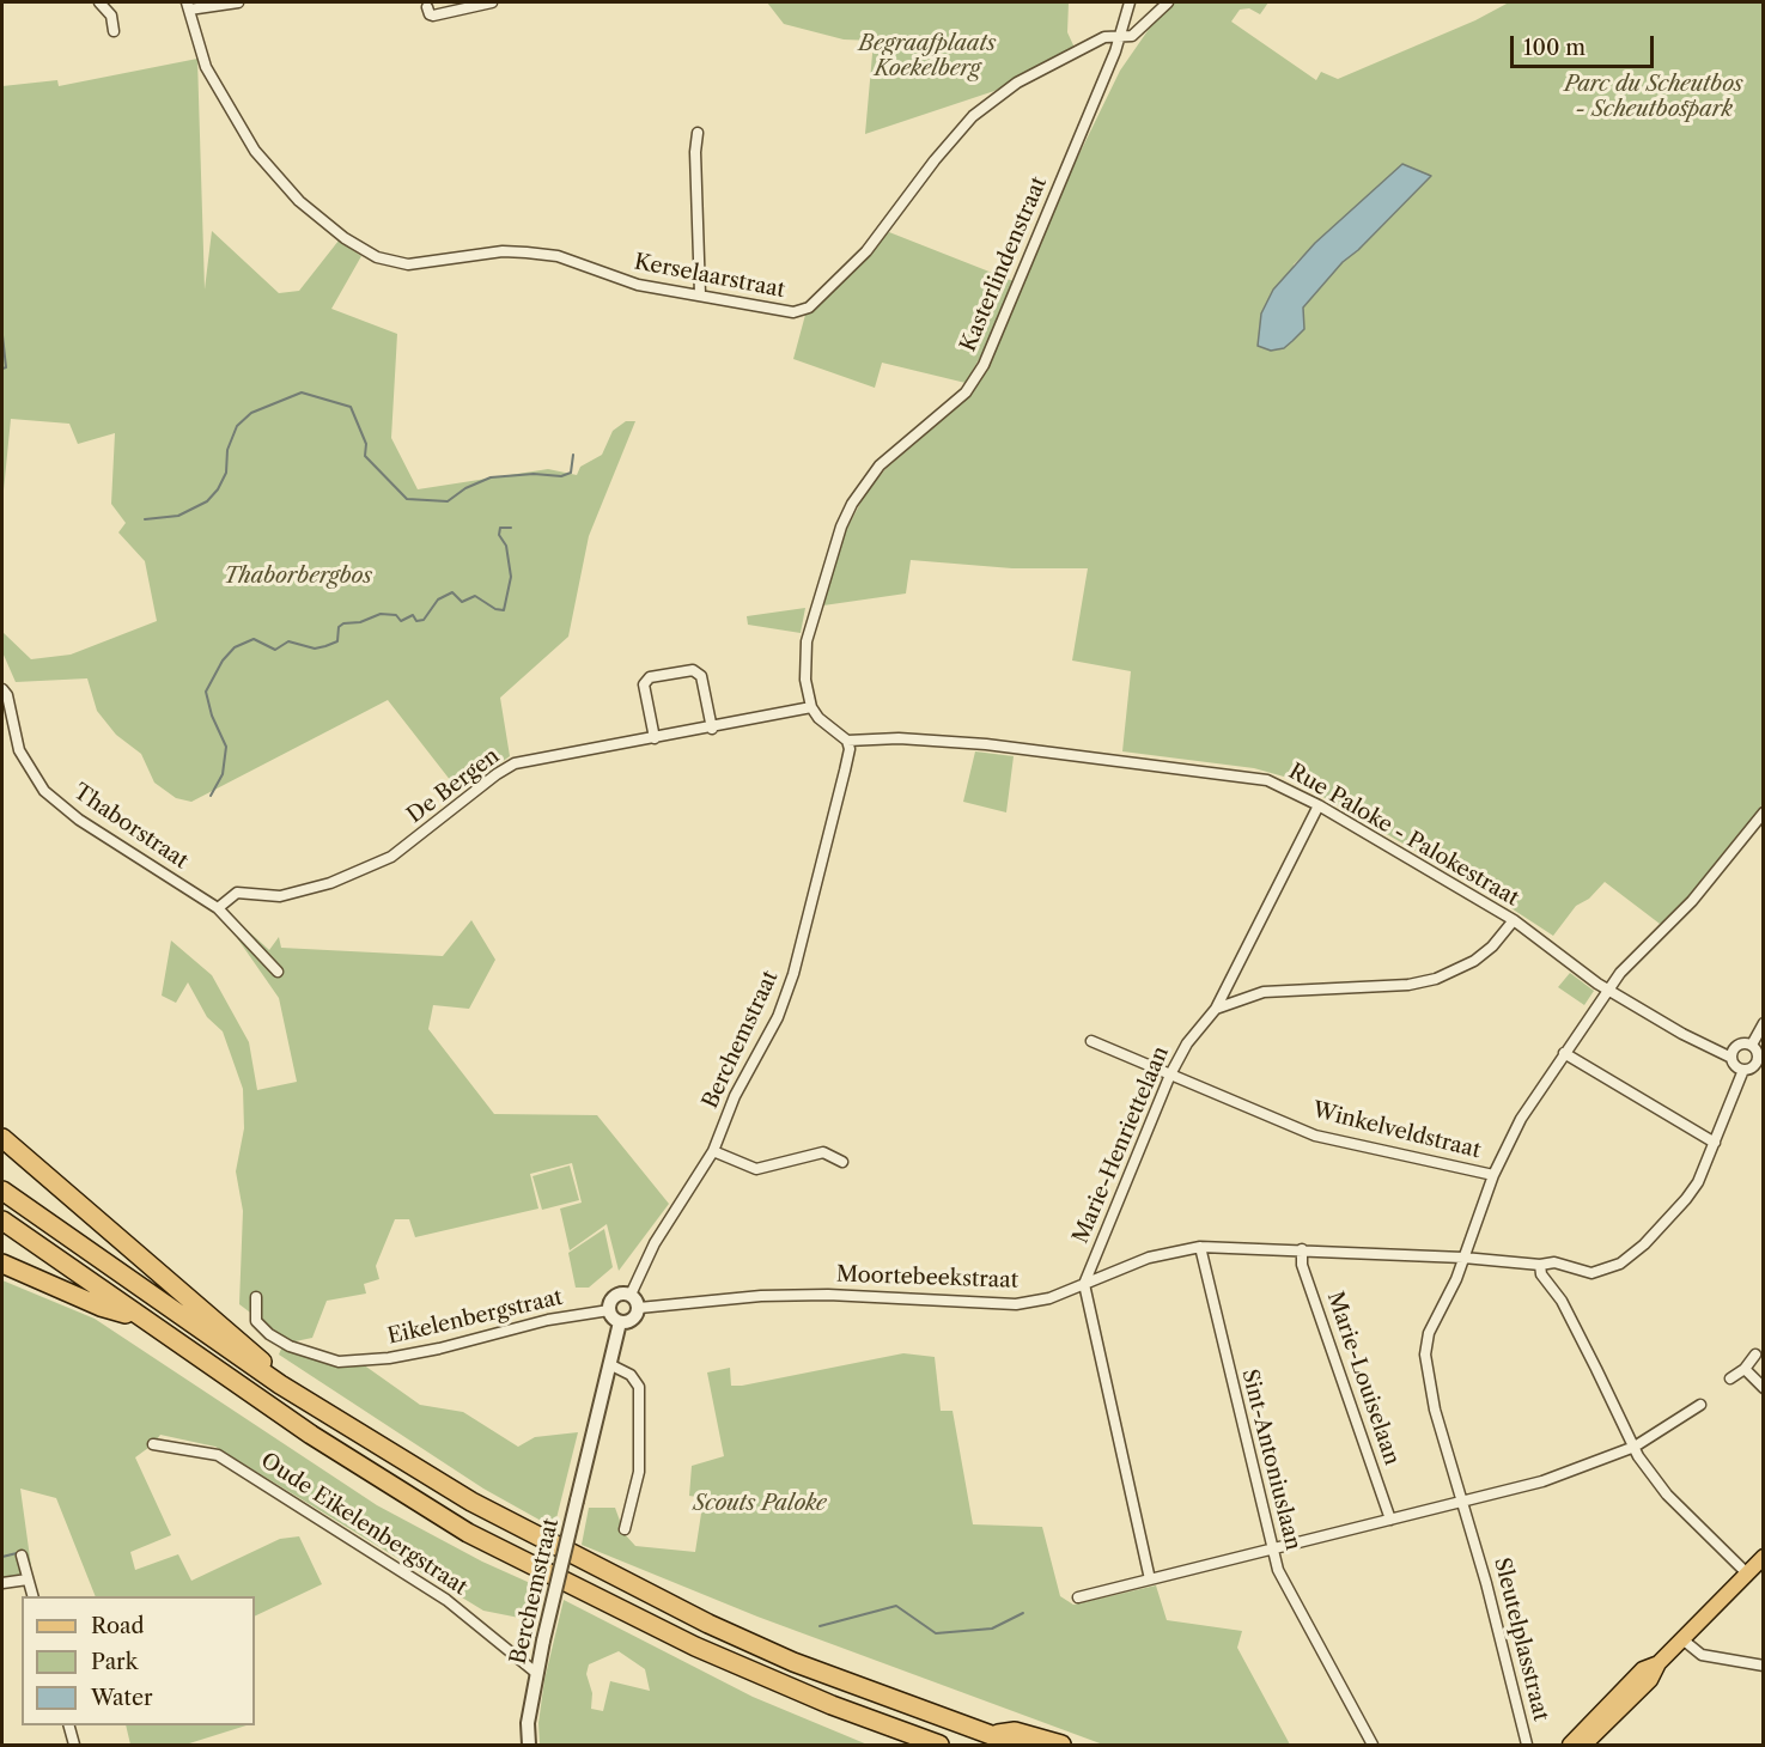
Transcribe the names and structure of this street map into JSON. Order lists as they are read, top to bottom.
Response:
{
  "streets": {
    "street": [
      "Kasterlindenstraat",
      "Kerselaarstraat",
      "De Bergen",
      "Thaborstraat",
      "Rue Paloke - Palokestraat",
      "Berchemstraat",
      "Winkelveldstraat",
      "Marie-Henriettelaan",
      "Moortebeekstraat",
      "Eikelenbergstraat",
      "Marie-Louiselaan",
      "Sint-Antoniuslaan",
      "Oude Eikelenbergstraat",
      "Sleutelplasstraat"
    ]
  },
  "crossings": [
    ["Kasterlindenstraat", "Kerselaarstraat"],
    ["Kasterlindenstraat", "De Bergen"],
    ["De Bergen", "Thaborstraat"],
    ["Rue Paloke - Palokestraat", "Berchemstraat"],
    ["Rue Paloke - Palokestraat", "Marie-Henriettelaan"],
    ["Rue Paloke - Palokestraat", "Moortebeekstraat"],
    ["Berchemstraat", "Moortebeekstraat"],
    ["Berchemstraat", "Eikelenbergstraat"],
    ["Berchemstraat", "Oude Eikelenbergstraat"],
    ["Winkelveldstraat", "Marie-Henriettelaan"],
    ["Marie-Henriettelaan", "Moortebeekstraat"],
    ["Moortebeekstraat", "Eikelenbergstraat"],
    ["Moortebeekstraat", "Marie-Louiselaan"],
    ["Moortebeekstraat", "Sint-Antoniuslaan"],
    ["Moortebeekstraat", "Sleutelplasstraat"]
  ],
  "parks": [
    "Begraafplaats Koekelberg",
    "Parc du Scheutbos - Scheutbospark",
    "Thaborbergbos",
    "Scouts Paloke"
  ],
  "legend": ["Road", "Park", "Water"],
  "scale_bar": "100 m"
}
